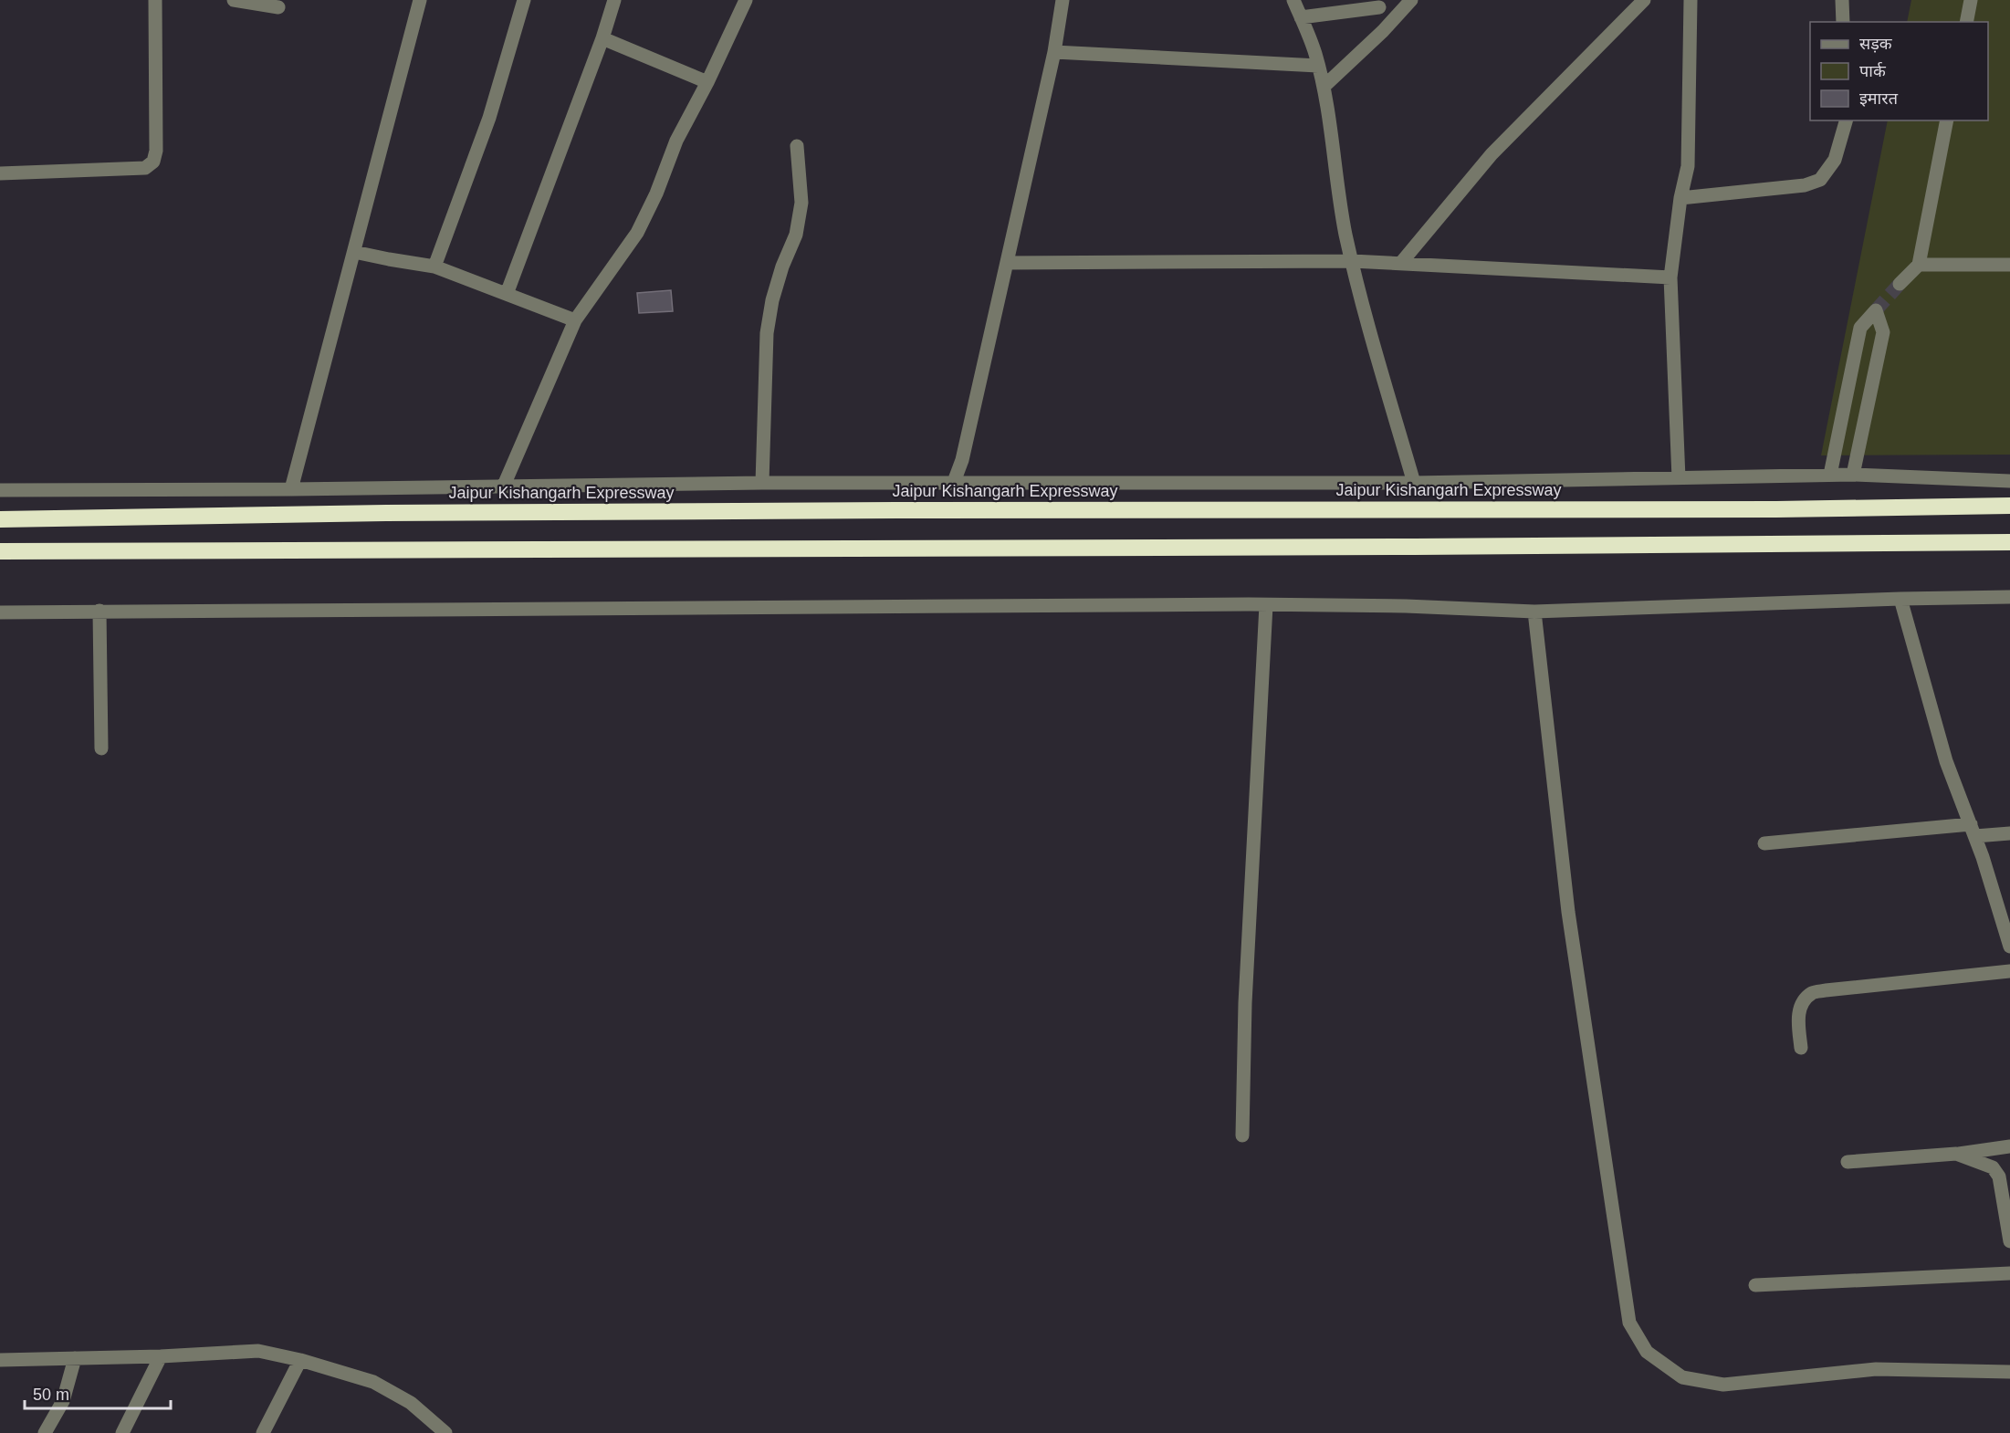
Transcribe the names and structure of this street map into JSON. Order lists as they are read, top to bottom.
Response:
{
  "streets": {
    "highway": ["Jaipur Kishangarh Expressway"]
  },
  "legend": ["सड़क", "पार्क", "इमारत"],
  "scale_bar": "50 m"
}
